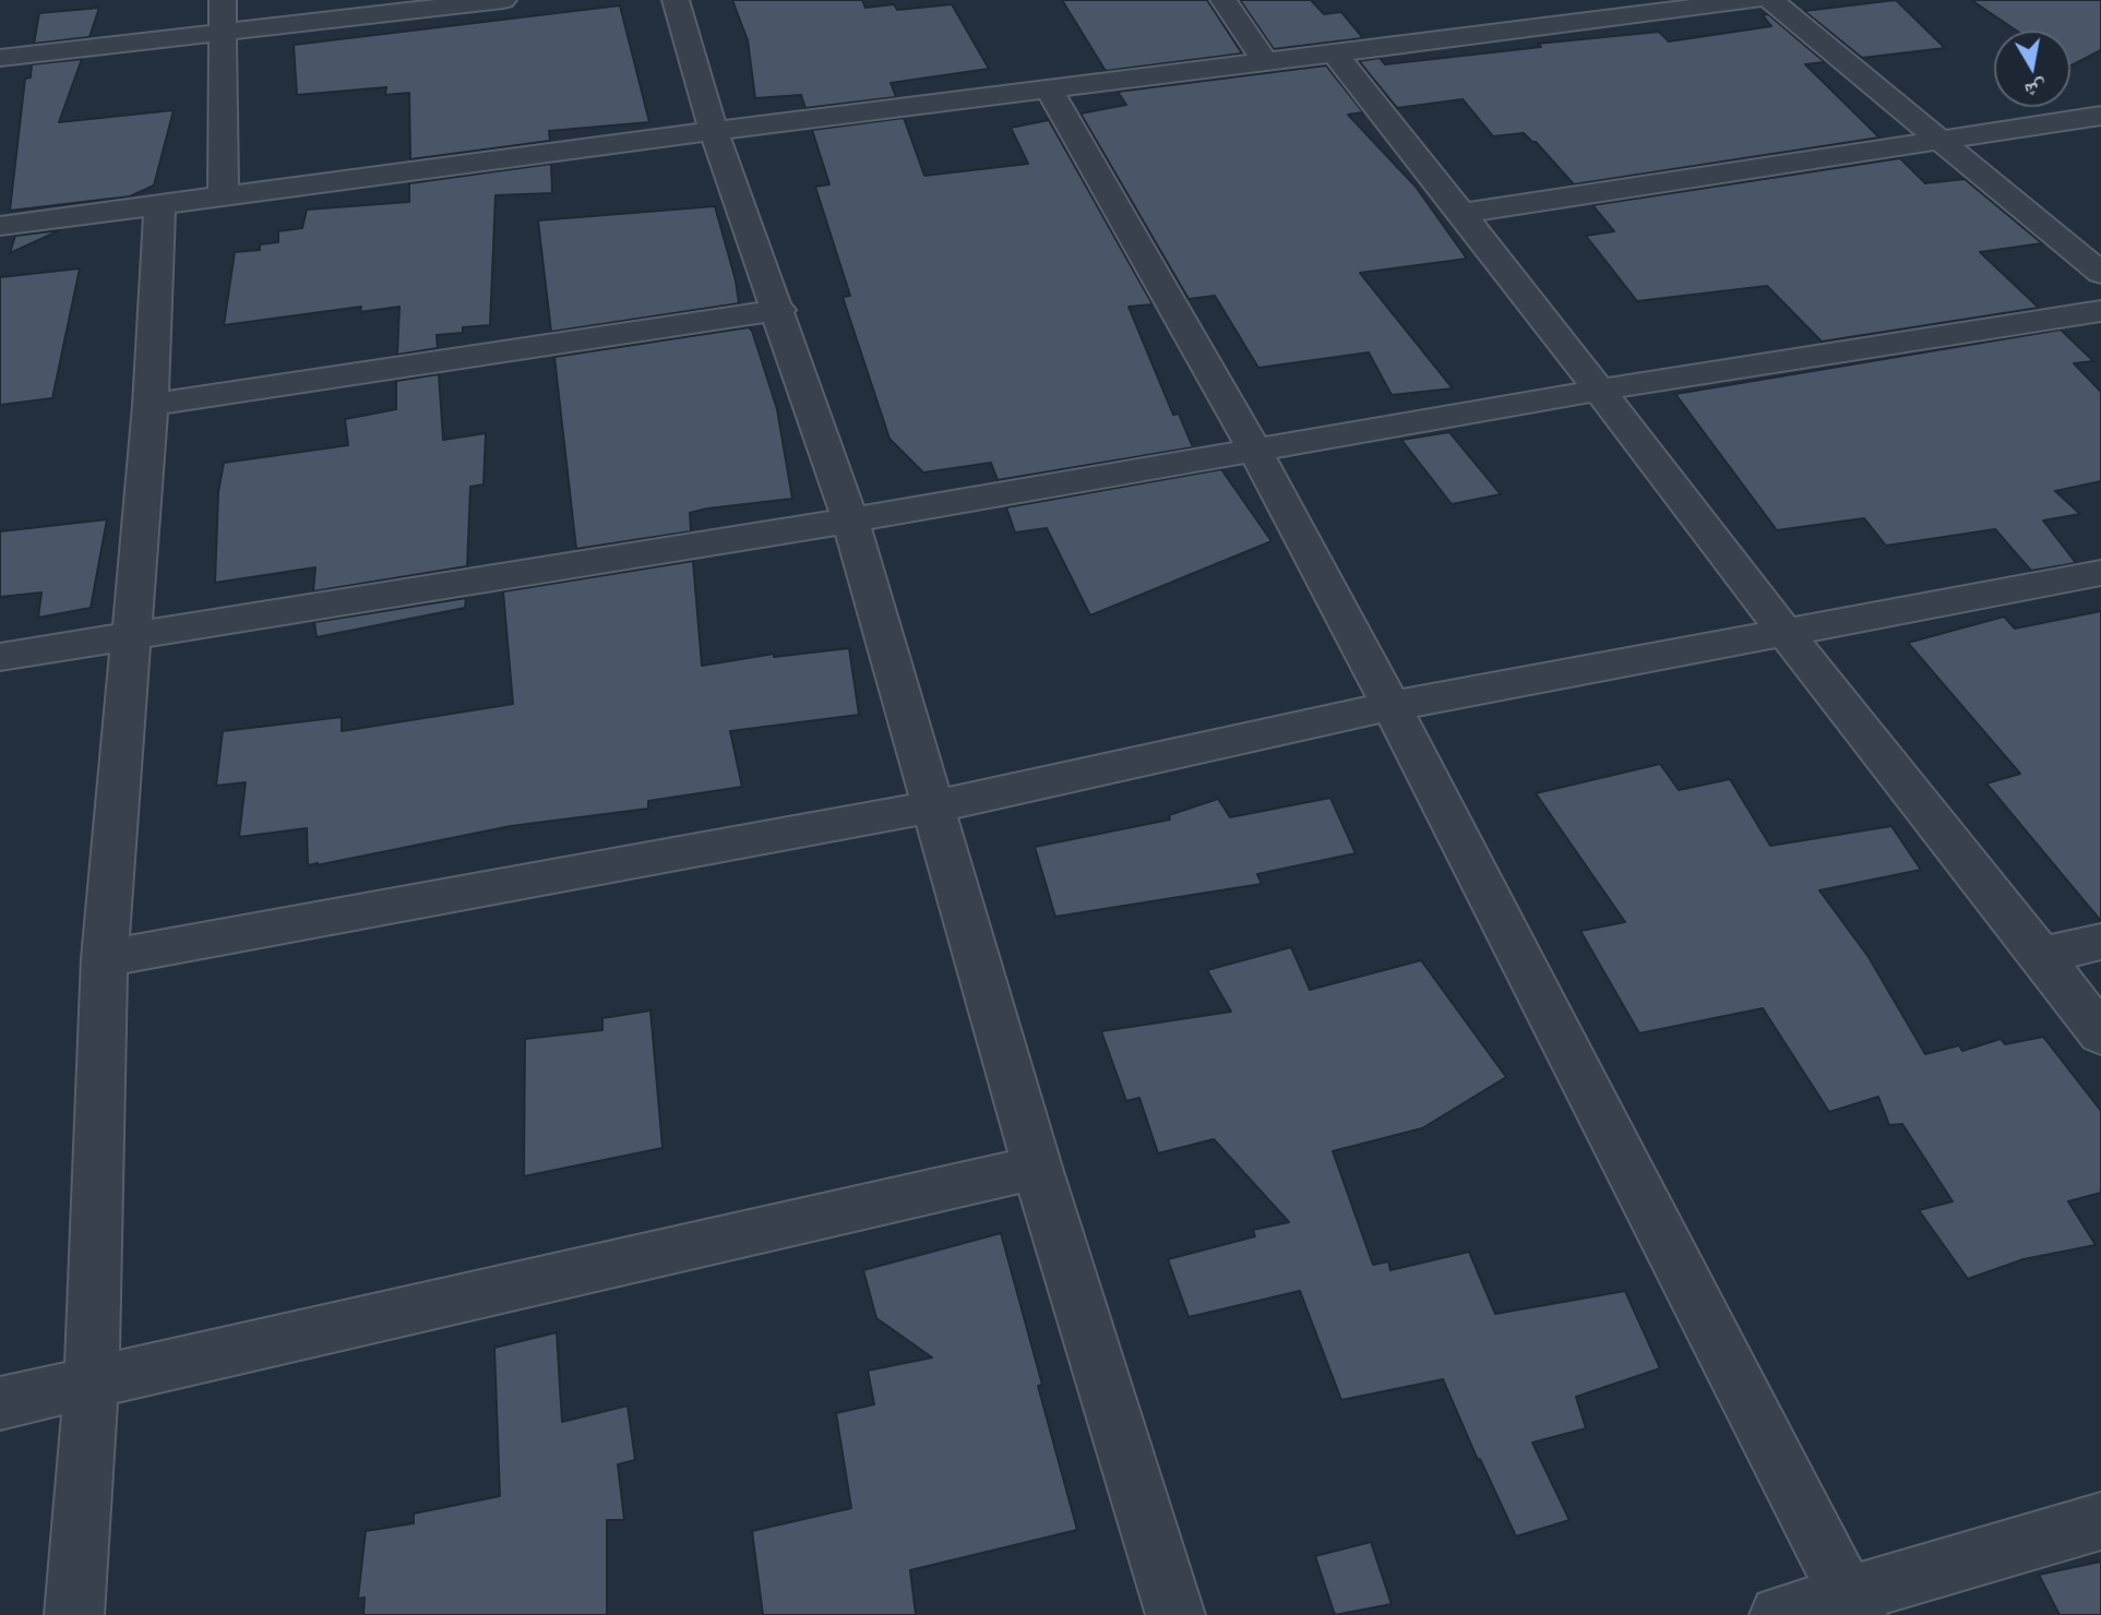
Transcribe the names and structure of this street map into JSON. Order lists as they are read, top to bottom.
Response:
{
  "north": "bottom"
}
